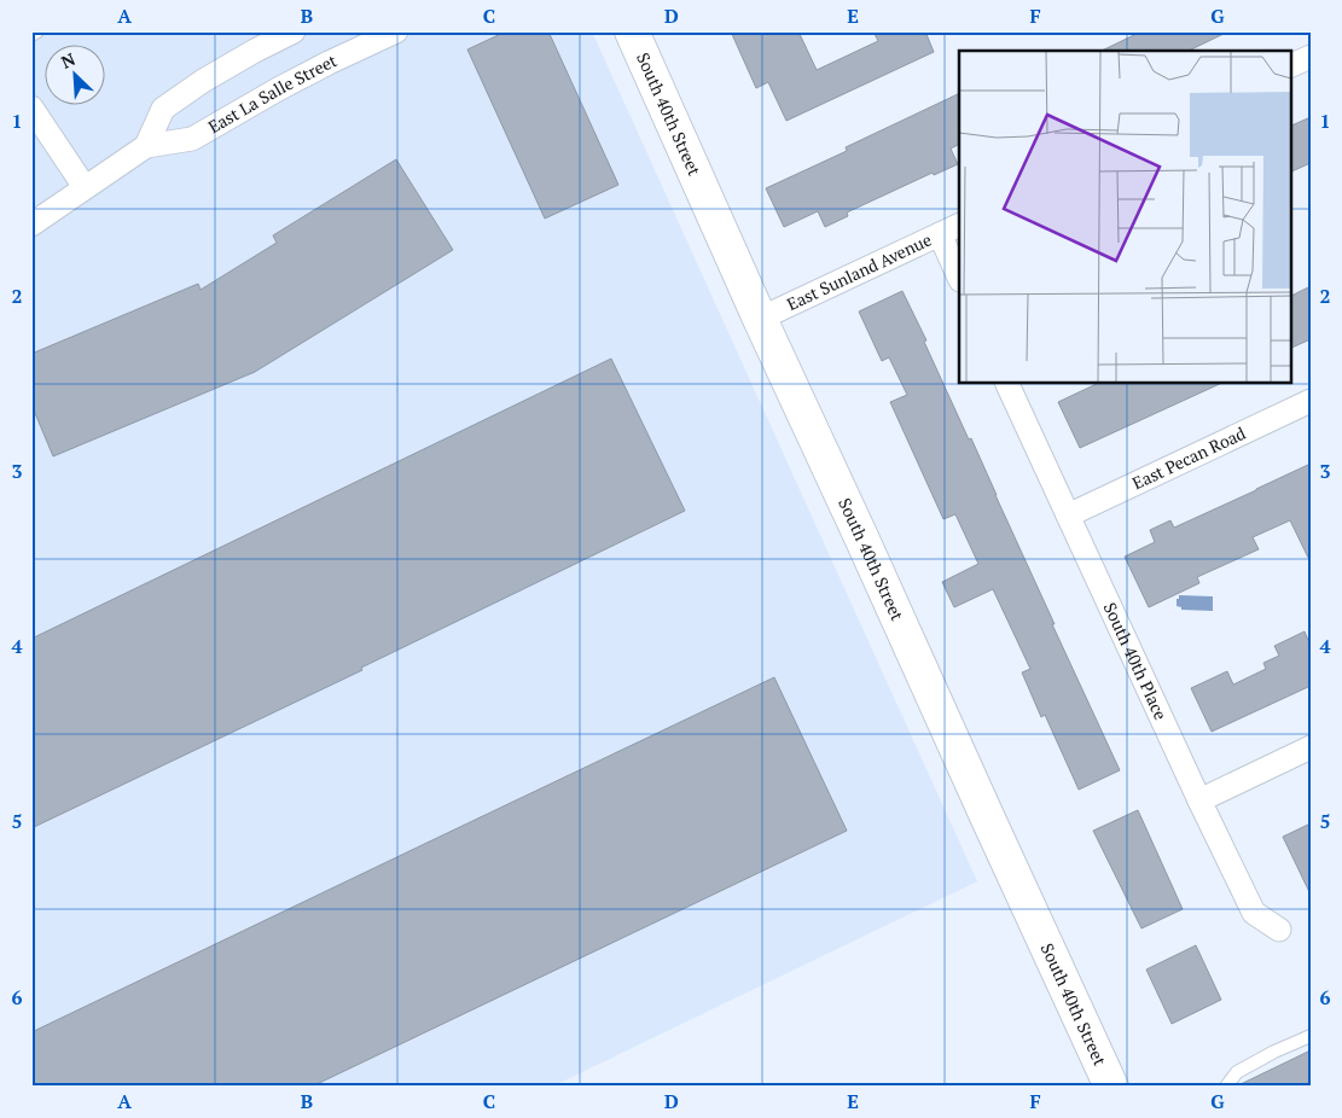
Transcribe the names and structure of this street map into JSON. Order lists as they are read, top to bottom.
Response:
{
  "streets": {
    "main road": ["South 40th Street"],
    "street": [
      "East La Salle Street",
      "East Sunland Avenue",
      "East Pecan Road",
      "South 40th Place"
    ]
  },
  "crossings": [
    ["South 40th Street", "East Sunland Avenue"],
    ["East Pecan Road", "South 40th Place"]
  ],
  "north": "top left",
  "grid": {
    "columns": [
      "A",
      "B",
      "C",
      "D",
      "E",
      "F",
      "G"
    ],
    "rows": [
      "1",
      "2",
      "3",
      "4",
      "5",
      "6"
    ]
  }
}
